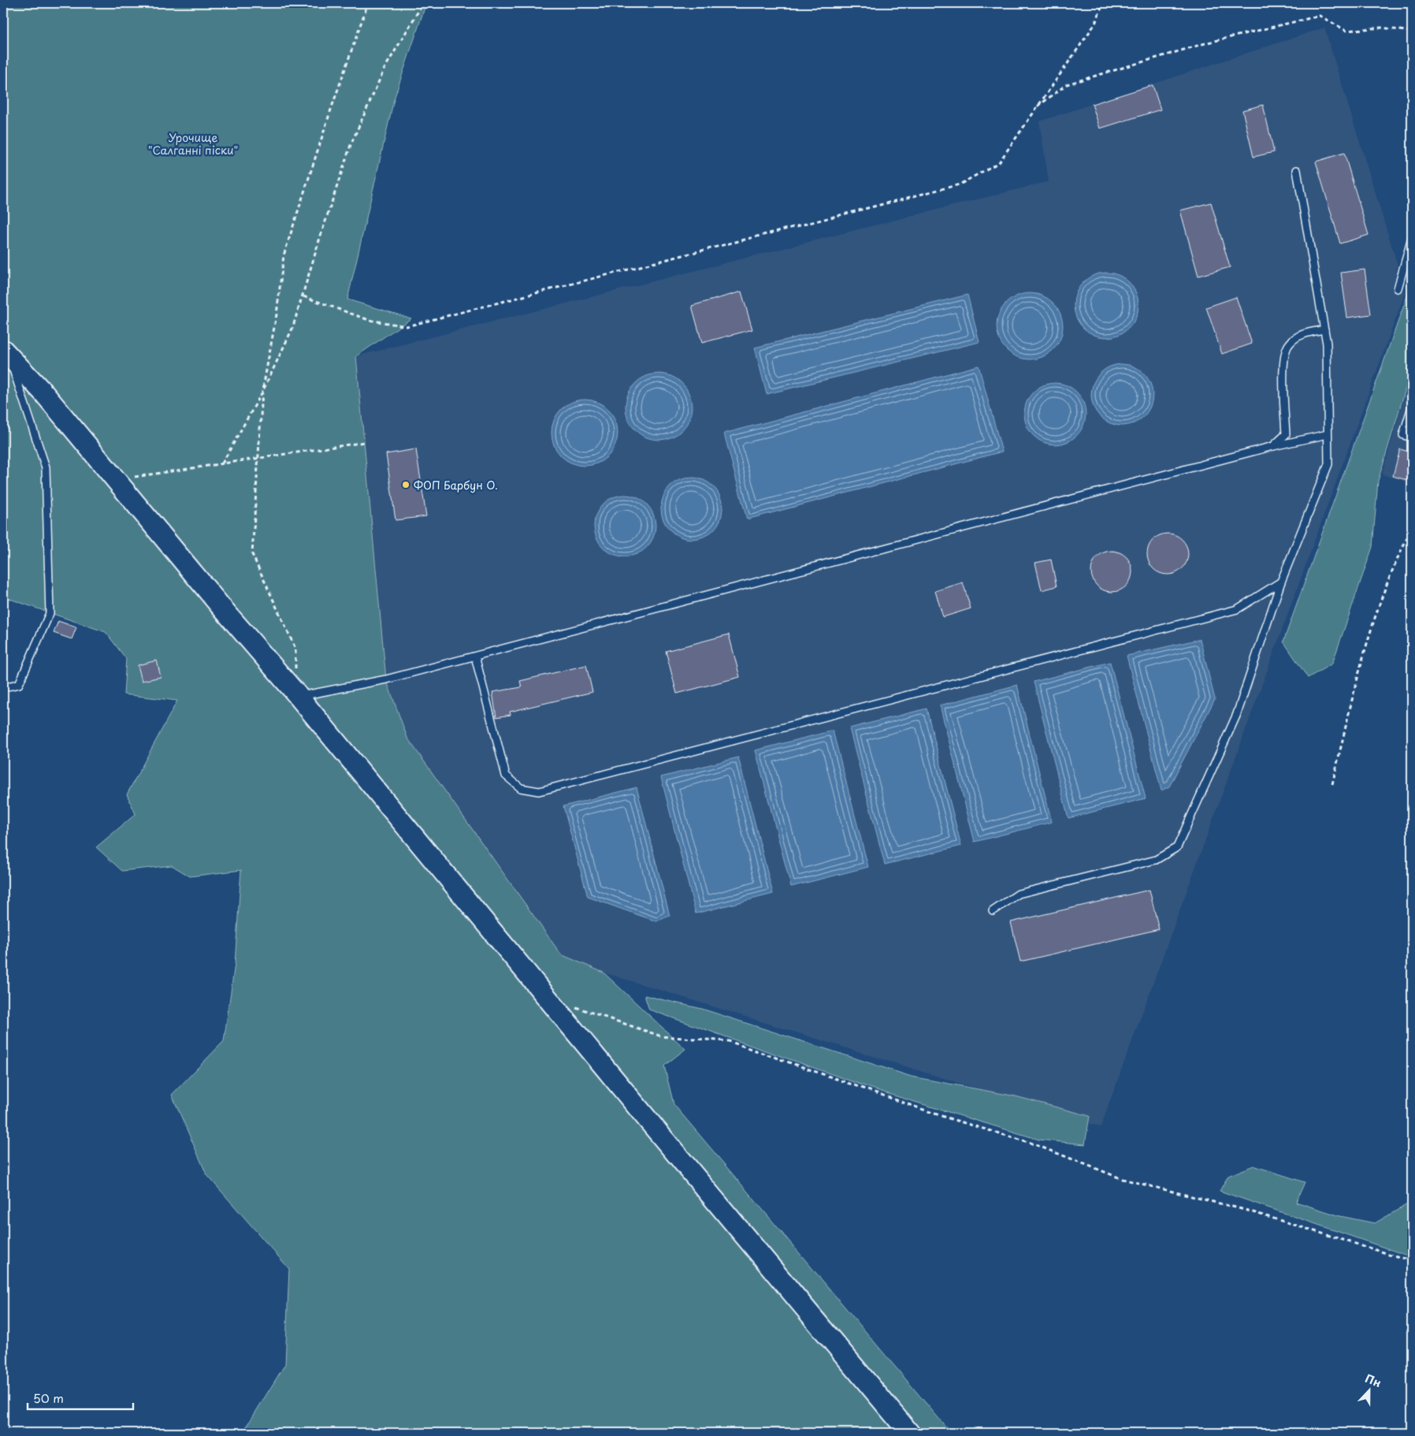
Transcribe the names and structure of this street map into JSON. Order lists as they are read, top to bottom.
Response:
{
  "parks": ["Урочище \"Салганні піски\""],
  "places": ["ФОП Барбун О."],
  "scale_bar": "50 m",
  "north": "top"
}
